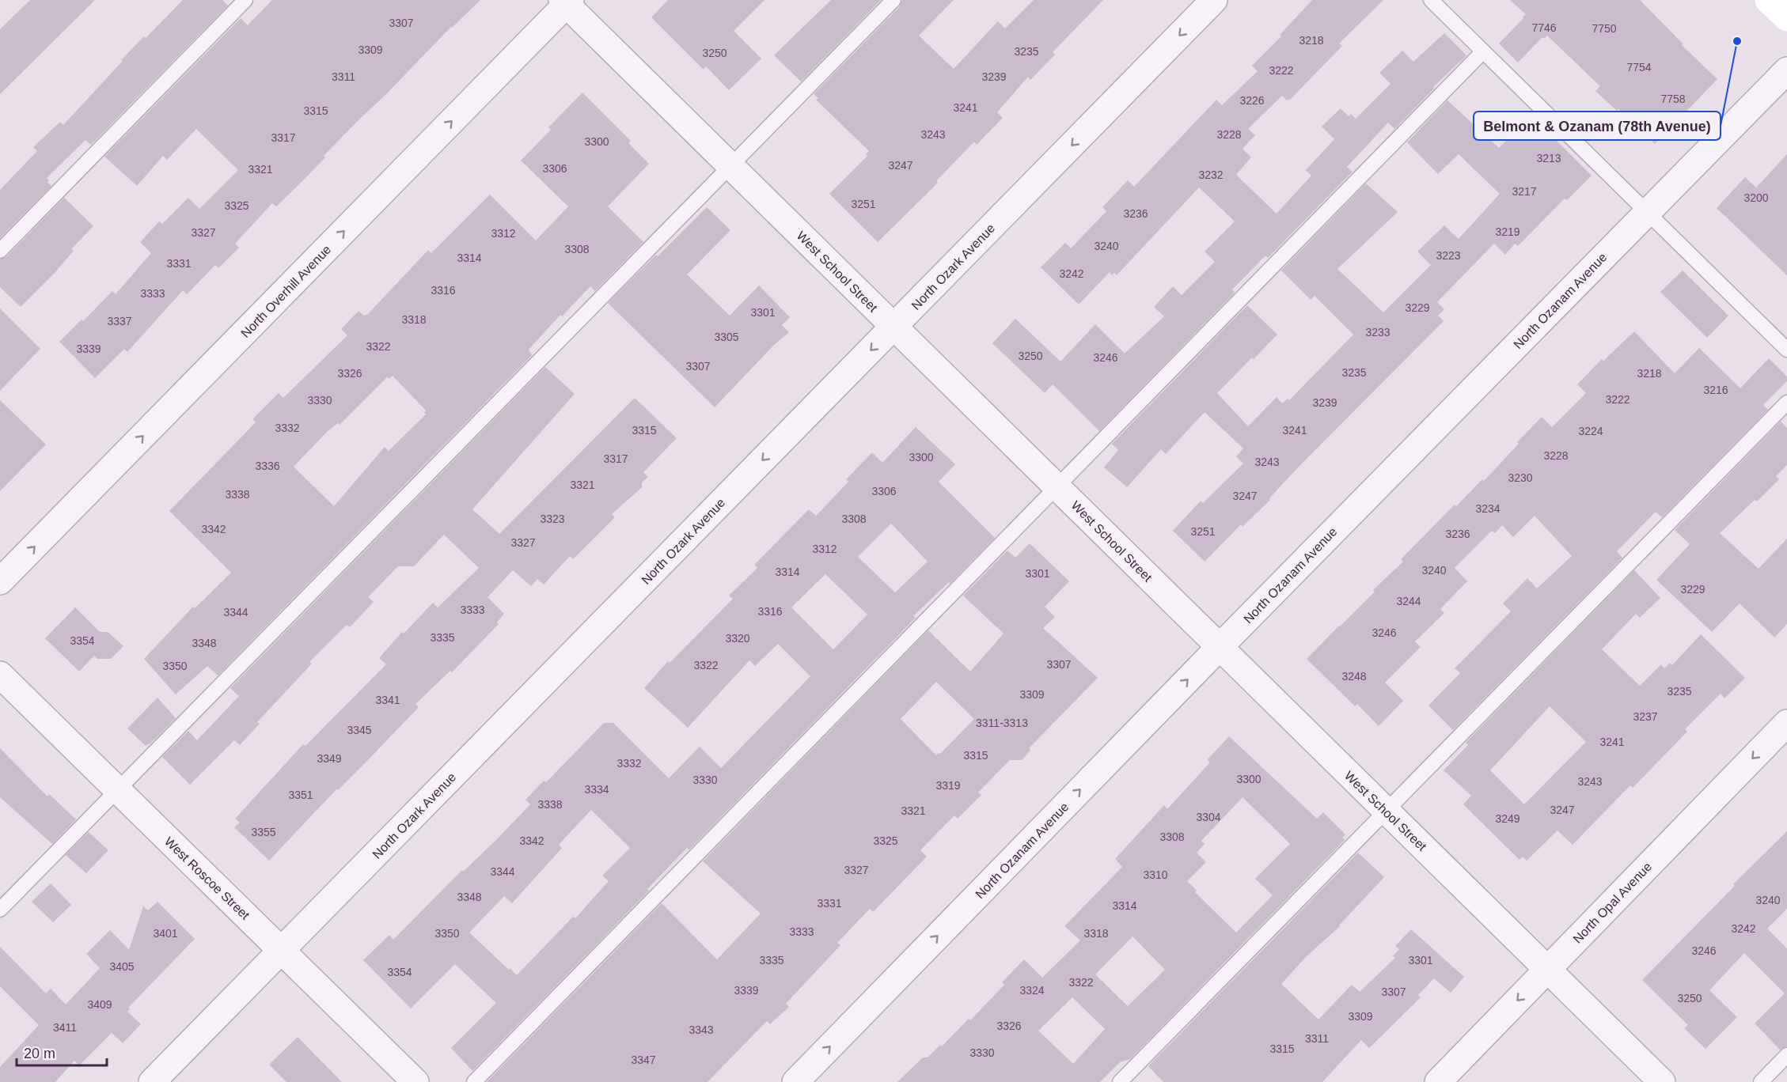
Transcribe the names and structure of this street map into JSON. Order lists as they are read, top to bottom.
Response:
{
  "streets": {
    "street": [
      "North Ozark Avenue",
      "West School Street",
      "North Overhill Avenue",
      "North Ozanam Avenue",
      "West Roscoe Street",
      "North Opal Avenue"
    ]
  },
  "crossings": [
    ["North Ozark Avenue", "West School Street"],
    ["North Ozark Avenue", "West Roscoe Street"],
    ["West School Street", "North Overhill Avenue"],
    ["West School Street", "North Ozanam Avenue"],
    ["West School Street", "North Opal Avenue"]
  ],
  "one_way": [
    "North Ozark Avenue",
    "North Overhill Avenue",
    "North Ozanam Avenue",
    "North Opal Avenue"
  ],
  "places": ["Belmont & Ozanam (78th Avenue)"],
  "house_numbers": [
    "3307",
    "7746",
    "7750",
    "3218",
    "3309",
    "3235",
    "3250",
    "7754",
    "3222",
    "3311",
    "3239",
    "7758",
    "3226",
    "3241",
    "3315",
    "3243",
    "3228",
    "3317",
    "3300",
    "3213",
    "3247",
    "3306",
    "3321",
    "3232",
    "3217",
    "3200",
    "3251",
    "3325",
    "3236",
    "3219",
    "3327",
    "3312",
    "3240",
    "3308",
    "3223",
    "3314",
    "3331",
    "3242",
    "3316",
    "3333",
    "3229",
    "3301",
    "3318",
    "3337",
    "3233",
    "3305",
    "3322",
    "3339",
    "3250",
    "3246",
    "3307",
    "3235",
    "3326",
    "3218",
    "3216",
    "3222",
    "3330",
    "3239",
    "3332",
    "3315",
    "3241",
    "3224",
    "3228",
    "3300",
    "3317",
    "3243",
    "3336",
    "3230",
    "3321",
    "3306",
    "3338",
    "3247",
    "3234",
    "3323",
    "3308",
    "3342",
    "3251",
    "3236",
    "3327",
    "3312",
    "3240",
    "3314",
    "3301",
    "3229",
    "3244",
    "3333",
    "3316",
    "3344",
    "3246",
    "3335",
    "3320",
    "3354",
    "3348",
    "3307",
    "3322",
    "3350",
    "3248",
    "3235",
    "3309",
    "3341",
    "3237",
    "3311-3313",
    "3345",
    "3241",
    "3315",
    "3349",
    "3332",
    "3300",
    "3330",
    "3243",
    "3319",
    "3334",
    "3351",
    "3338",
    "3247",
    "3321",
    "3304",
    "3249",
    "3355",
    "3308",
    "3342",
    "3325",
    "3327",
    "3344",
    "3310",
    "3348",
    "3240",
    "3331",
    "3314",
    "3242",
    "3333",
    "3401",
    "3350",
    "3318",
    "3246",
    "3335",
    "3301",
    "3405",
    "3354",
    "3322",
    "3339",
    "3324",
    "3307",
    "3250",
    "3409",
    "3309",
    "3326",
    "3411",
    "3343",
    "3311",
    "3315",
    "3330",
    "3347"
  ],
  "scale_bar": "20 m"
}
